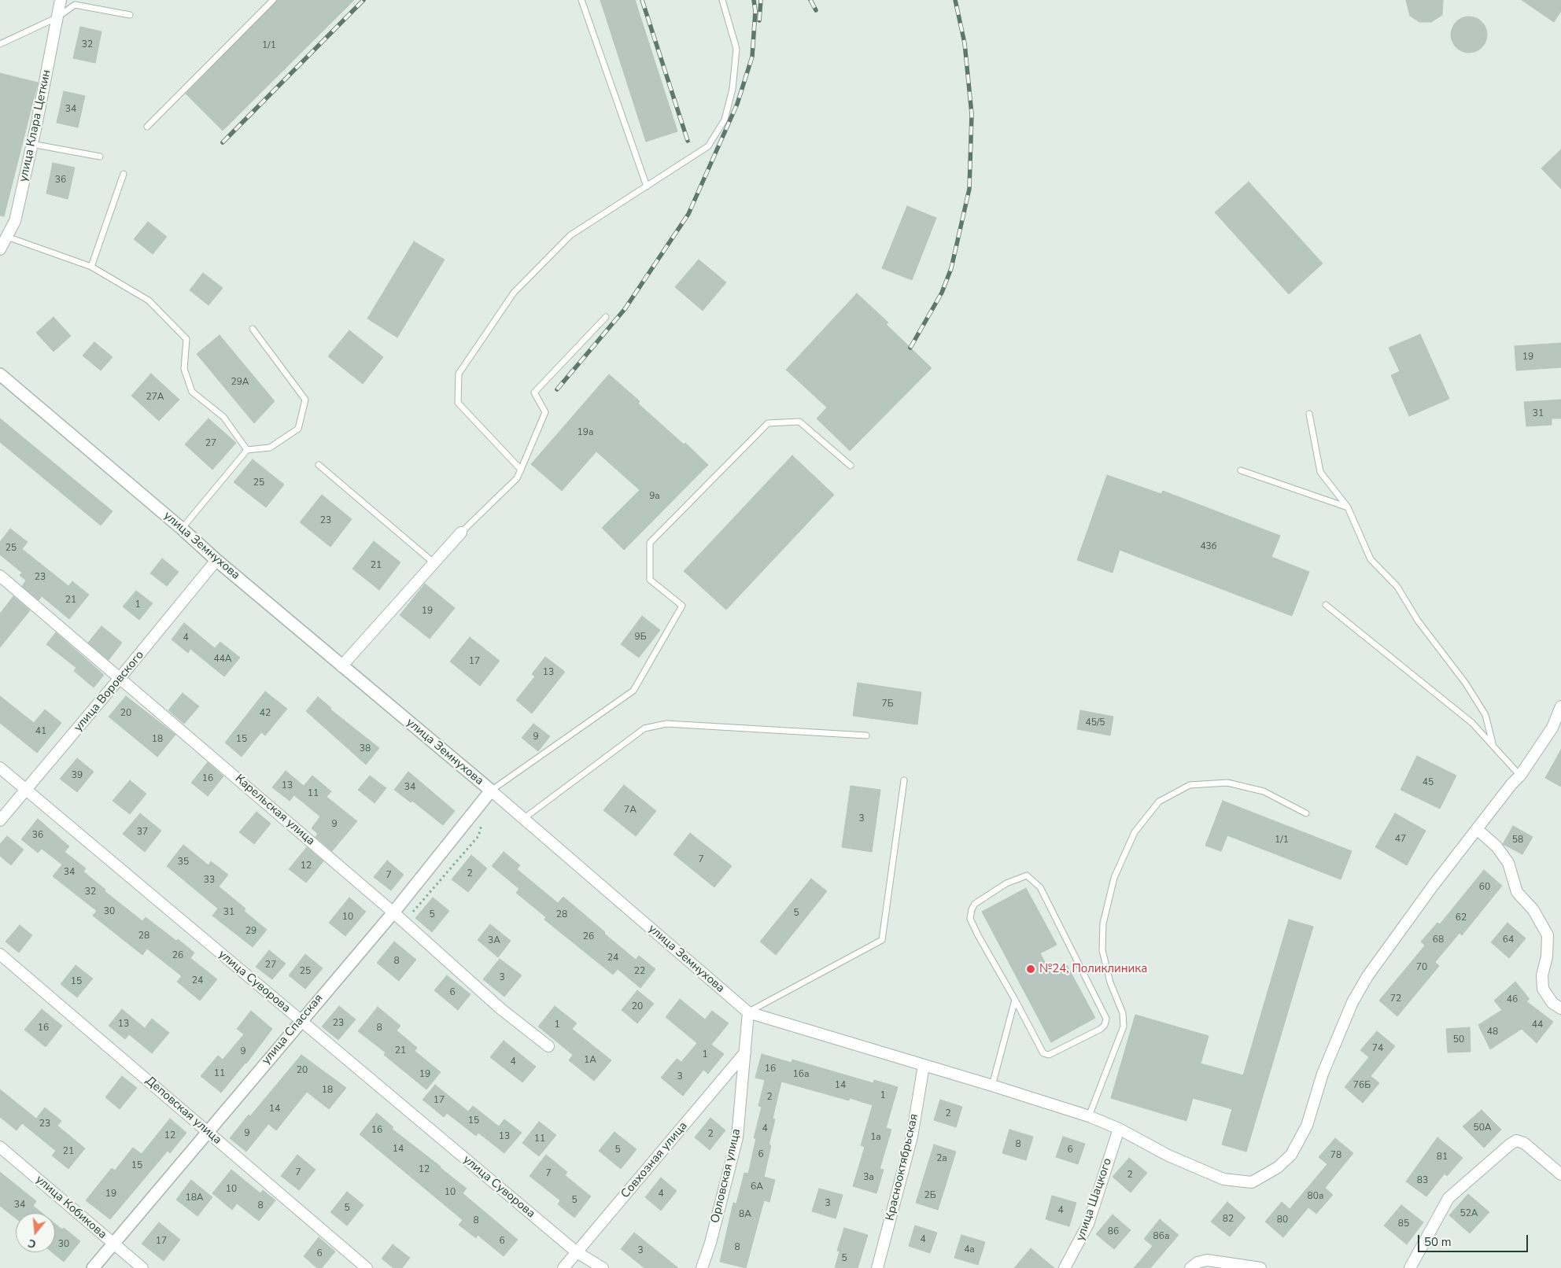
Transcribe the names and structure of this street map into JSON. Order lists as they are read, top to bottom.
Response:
{
  "streets": {
    "street": [
      "улица Клара Цеткин",
      "улица Земнухова",
      "улица Воровского",
      "Карельская улица",
      "улица Суворова",
      "улица Спасская",
      "Деповская улица",
      "Совхозная улица",
      "Краснооктябрьская",
      "Орловская улица",
      "улица Шацкого",
      "улица Кобикова"
    ]
  },
  "crossings": [
    ["улица Земнухова", "улица Воровского"],
    ["улица Земнухова", "улица Спасская"],
    ["улица Земнухова", "Краснооктябрьская"],
    ["улица Земнухова", "Орловская улица"],
    ["улица Земнухова", "улица Шацкого"],
    ["улица Воровского", "Карельская улица"],
    ["улица Воровского", "улица Суворова"],
    ["Карельская улица", "улица Спасская"],
    ["улица Суворова", "улица Спасская"],
    ["улица Суворова", "Совхозная улица"],
    ["улица Спасская", "Деповская улица"],
    ["улица Спасская", "улица Кобикова"],
    ["Совхозная улица", "Орловская улица"]
  ],
  "places": ["№24, Поликлиника"],
  "house_numbers": [
    "32",
    "1/1",
    "34",
    "36",
    "19",
    "29А",
    "27А",
    "31",
    "19а",
    "27",
    "25",
    "9а",
    "23",
    "43б",
    "25",
    "21",
    "23",
    "21",
    "1",
    "19",
    "9Б",
    "4",
    "44А",
    "17",
    "13",
    "7Б",
    "20",
    "42",
    "45/5",
    "41",
    "9",
    "18",
    "15",
    "38",
    "39",
    "16",
    "45",
    "13",
    "34",
    "11",
    "7А",
    "3",
    "9",
    "37",
    "36",
    "47",
    "1/1",
    "58",
    "7",
    "35",
    "12",
    "34",
    "2",
    "7",
    "33",
    "60",
    "32",
    "30",
    "31",
    "5",
    "5",
    "28",
    "10",
    "62",
    "29",
    "28",
    "26",
    "68",
    "64",
    "3А",
    "26",
    "24",
    "8",
    "27",
    "70",
    "25",
    "22",
    "3",
    "24",
    "15",
    "6",
    "72",
    "46",
    "20",
    "23",
    "13",
    "1",
    "44",
    "16",
    "8",
    "48",
    "50",
    "74",
    "21",
    "9",
    "1",
    "1А",
    "4",
    "16",
    "20",
    "11",
    "19",
    "16а",
    "3",
    "14",
    "76Б",
    "18",
    "1",
    "2",
    "17",
    "14",
    "2",
    "15",
    "23",
    "50А",
    "4",
    "16",
    "9",
    "2",
    "12",
    "13",
    "1а",
    "11",
    "8",
    "14",
    "5",
    "6",
    "21",
    "6",
    "78",
    "81",
    "2а",
    "15",
    "12",
    "7",
    "7",
    "2",
    "3а",
    "83",
    "6А",
    "10",
    "10",
    "19",
    "4",
    "2Б",
    "80а",
    "18А",
    "5",
    "3",
    "34",
    "8",
    "5",
    "4",
    "52А",
    "8А",
    "82",
    "80",
    "8",
    "85",
    "86",
    "86а",
    "4",
    "17",
    "6",
    "30",
    "8",
    "4а",
    "3",
    "6",
    "5"
  ],
  "scale_bar": "50 m",
  "north": "bottom"
}
